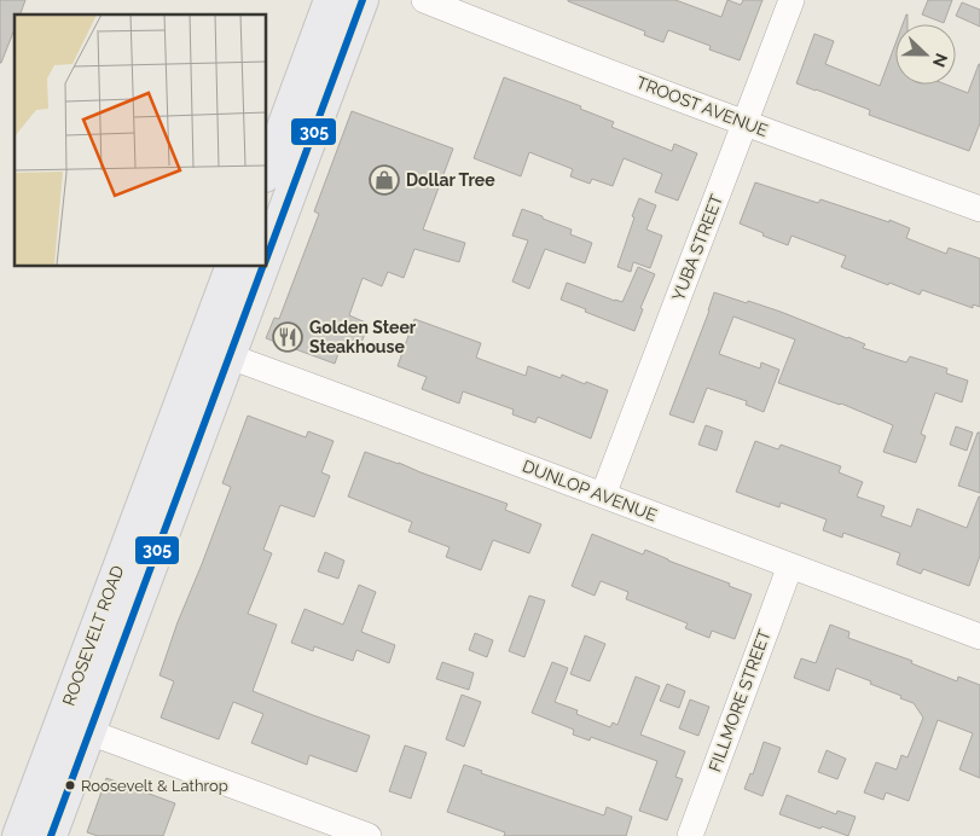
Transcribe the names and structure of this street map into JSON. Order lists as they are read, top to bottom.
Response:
{
  "streets": {
    "main road": ["ROOSEVELT ROAD"],
    "street": [
      "TROOST AVENUE",
      "YUBA STREET",
      "DUNLOP AVENUE",
      "FILLMORE STREET"
    ]
  },
  "crossings": [
    ["TROOST AVENUE", "YUBA STREET"],
    ["YUBA STREET", "DUNLOP AVENUE"],
    ["DUNLOP AVENUE", "ROOSEVELT ROAD"],
    ["DUNLOP AVENUE", "FILLMORE STREET"]
  ],
  "places": {
    "shop": ["Dollar Tree"],
    "restaurant": ["Golden Steer Steakhouse"],
    "other": ["Roosevelt & Lathrop"]
  },
  "lines": ["transit line 305"],
  "north": "right"
}
